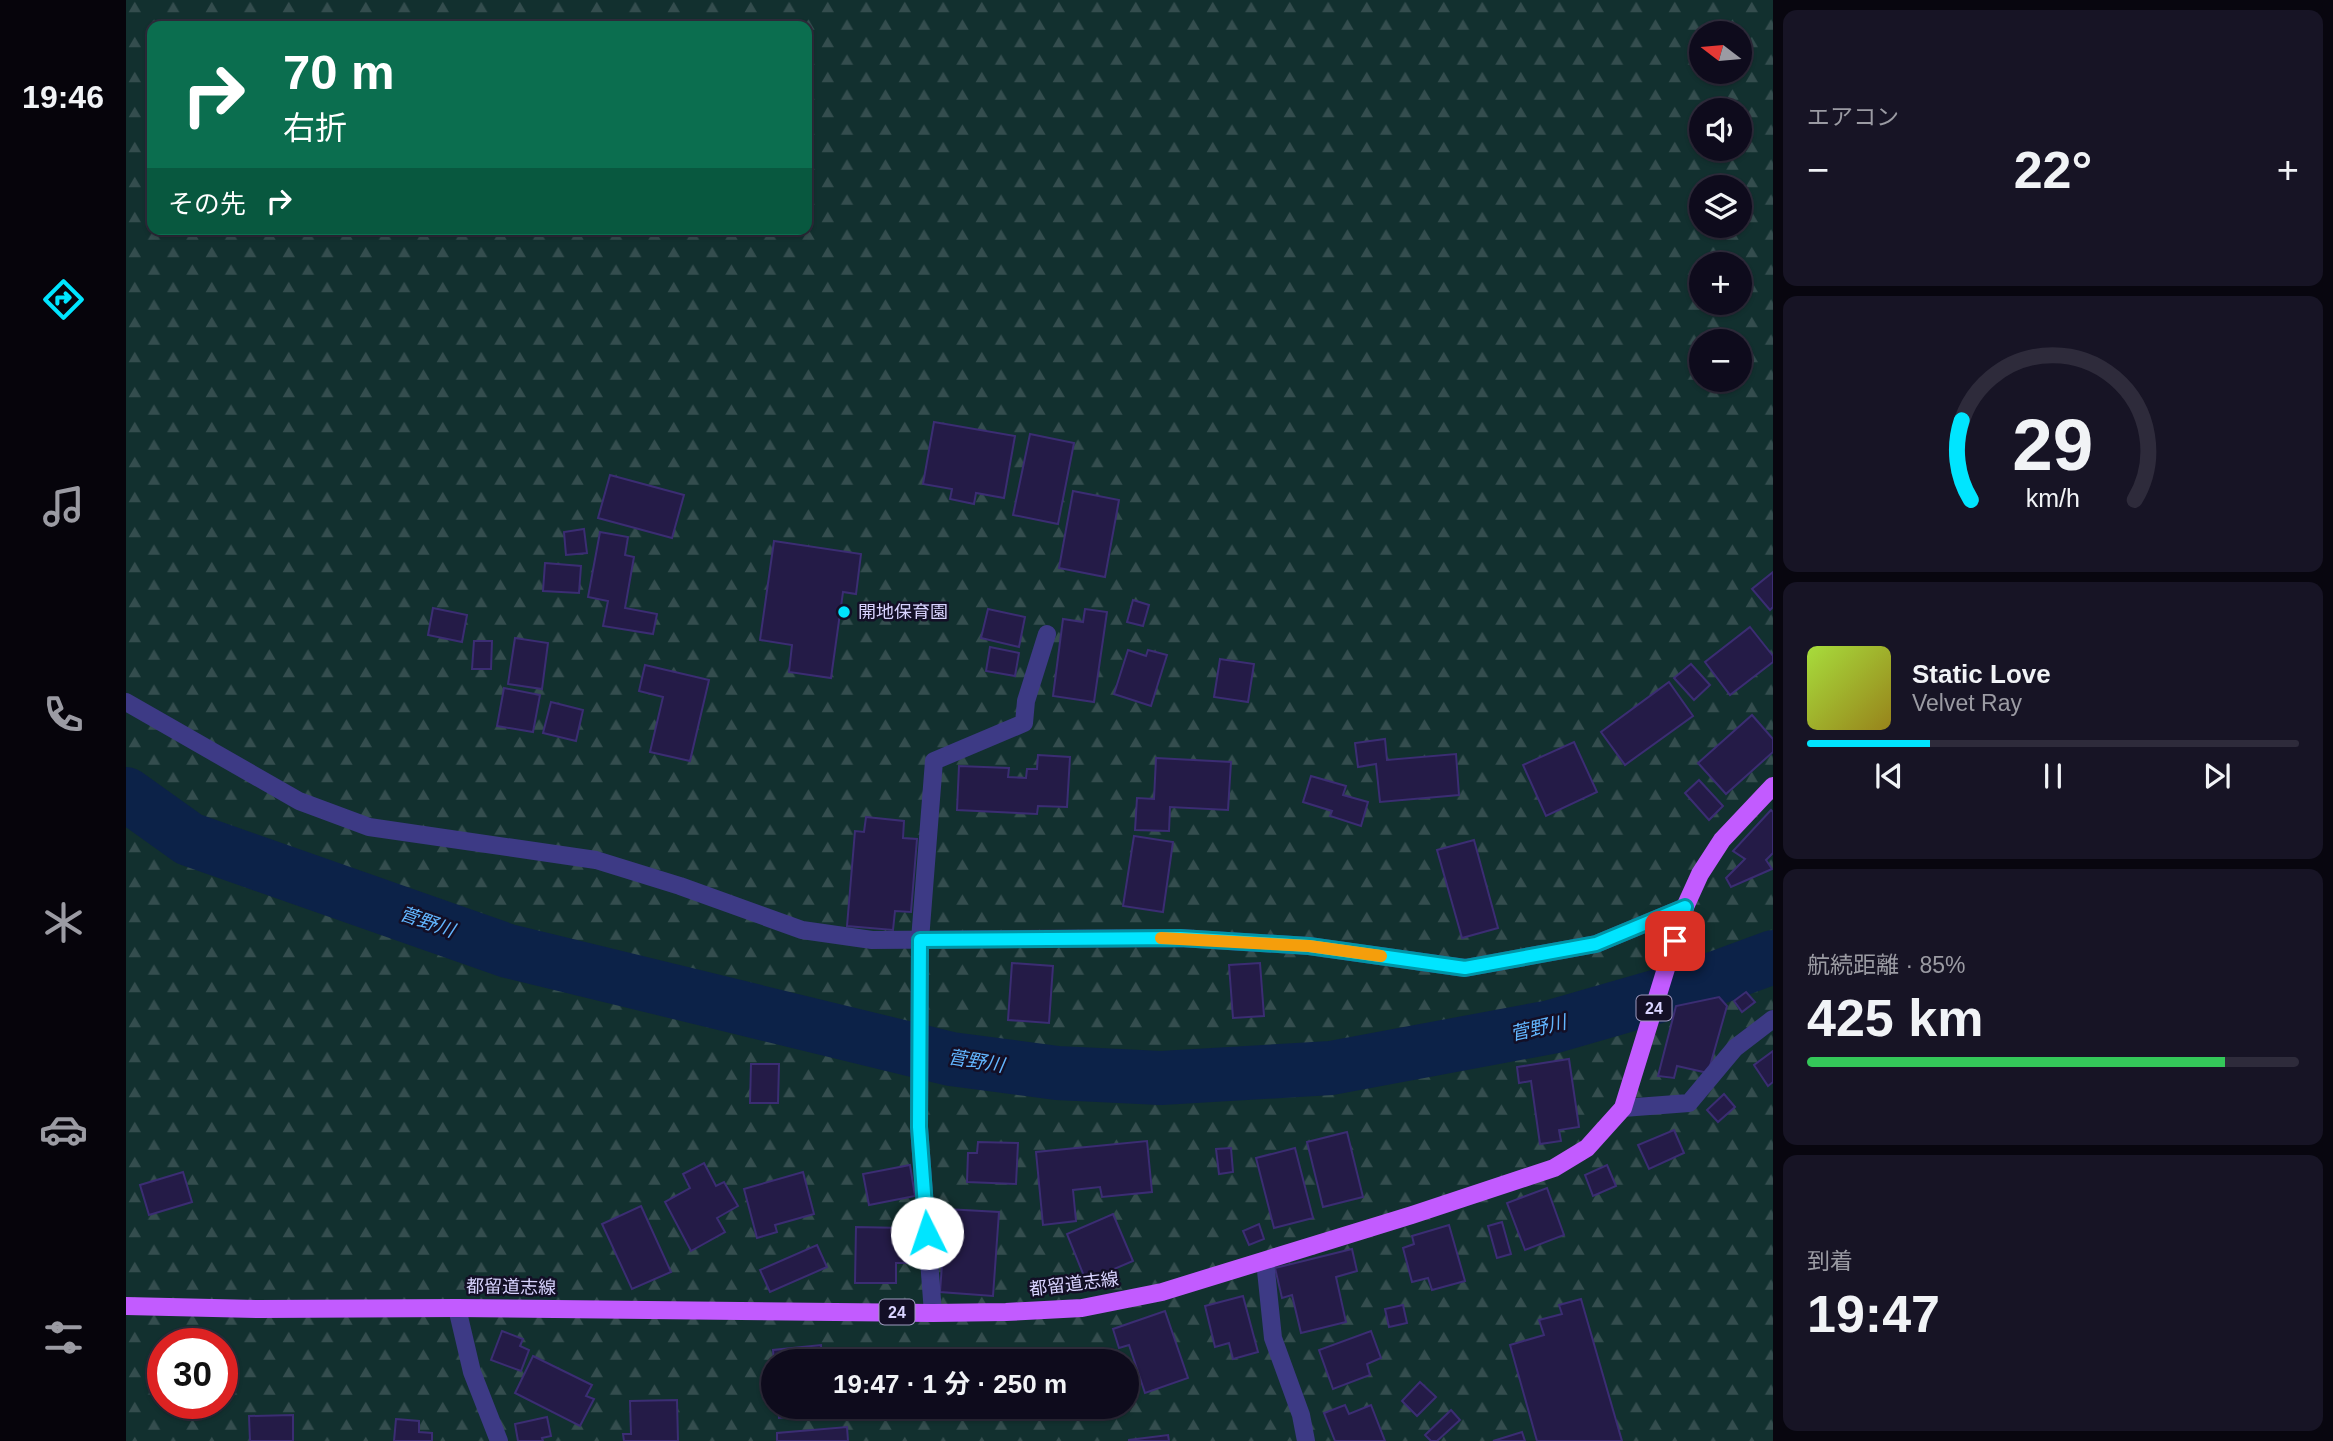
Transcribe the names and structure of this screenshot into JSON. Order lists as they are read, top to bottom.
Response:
{
  "streets": {
    "main road": ["24", "都留道志線"]
  },
  "water": ["菅野川"],
  "places": ["開地保育園"],
  "north": "left",
  "page": {
    "tabs": "19:46",
    "tile": [
      "エアコン",
      ["航続距離 · 85%", "425 km"],
      ["到着", "19:47"]
    ],
    "map_buttons": ["+", "−"],
    "turn": ["70 m", "右折"],
    "heat": ["−", "22°", "+"],
    "then": "その先",
    "song": ["Static Love", "Velvet Ray"],
    "limit": "30",
    "trip": "19:47 · 1 分 · 250 m",
    "gauge": ["29", "km/h"]
  }
}
